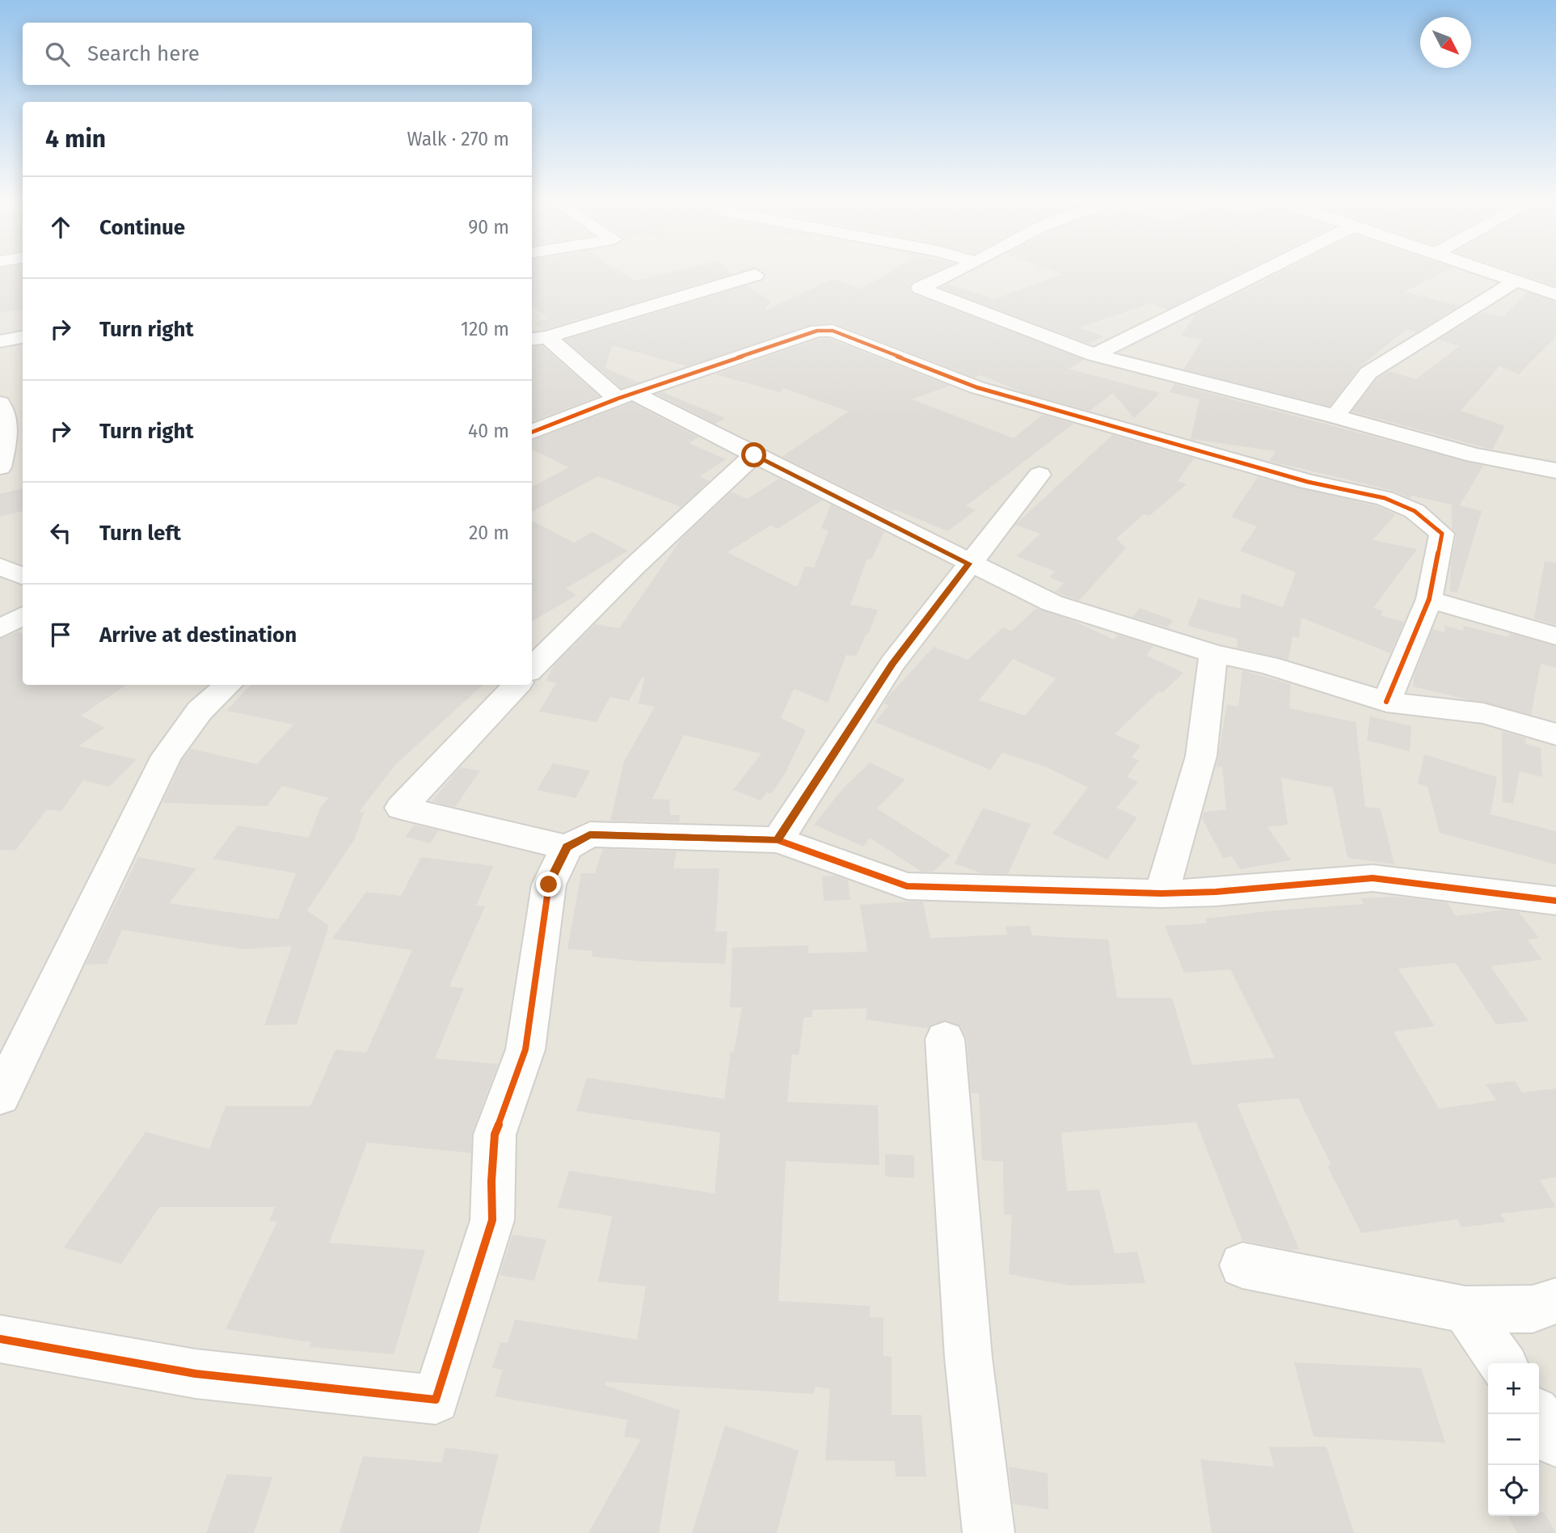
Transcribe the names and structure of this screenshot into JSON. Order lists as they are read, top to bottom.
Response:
{
  "north": "bottom right",
  "page": {
    "search": "Search here",
    "heading": ["4 min", "Walk · 270 m"],
    "list": [
      ["Continue", "90 m"],
      ["Turn right", "120 m"],
      ["Turn right", "40 m"],
      ["Turn left", "20 m"],
      "Arrive at destination"
    ],
    "map_buttons": ["+", "−"]
  }
}
